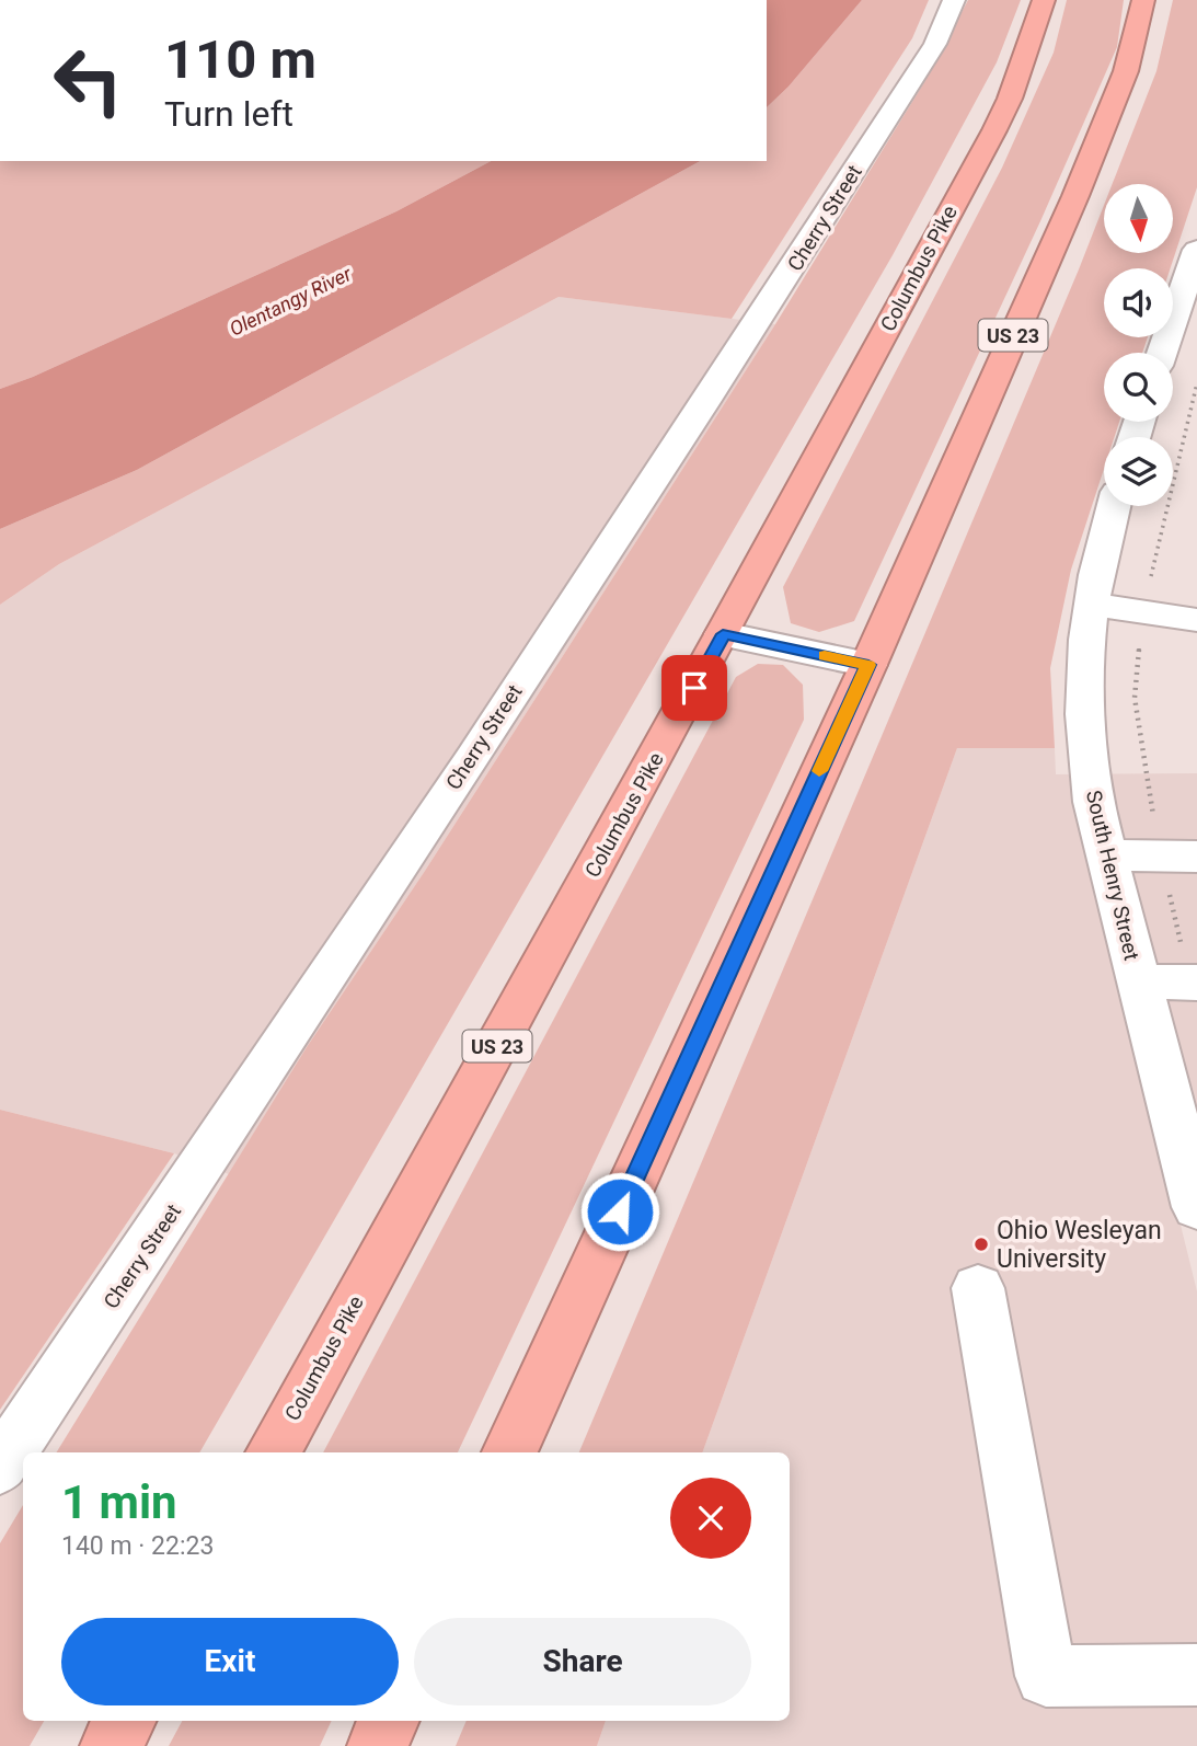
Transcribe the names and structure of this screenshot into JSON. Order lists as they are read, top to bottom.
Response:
{
  "streets": {
    "highway": ["Columbus Pike", "US 23"],
    "street": ["Cherry Street", "South Henry Street"]
  },
  "water": ["Olentangy River"],
  "places": ["Ohio Wesleyan University"],
  "north": "bottom",
  "page": {
    "turn": ["110 m", "Turn left"],
    "heading": ["1 min", "140 m · 22:23"],
    "buttons": ["Exit", "Share"]
  }
}
